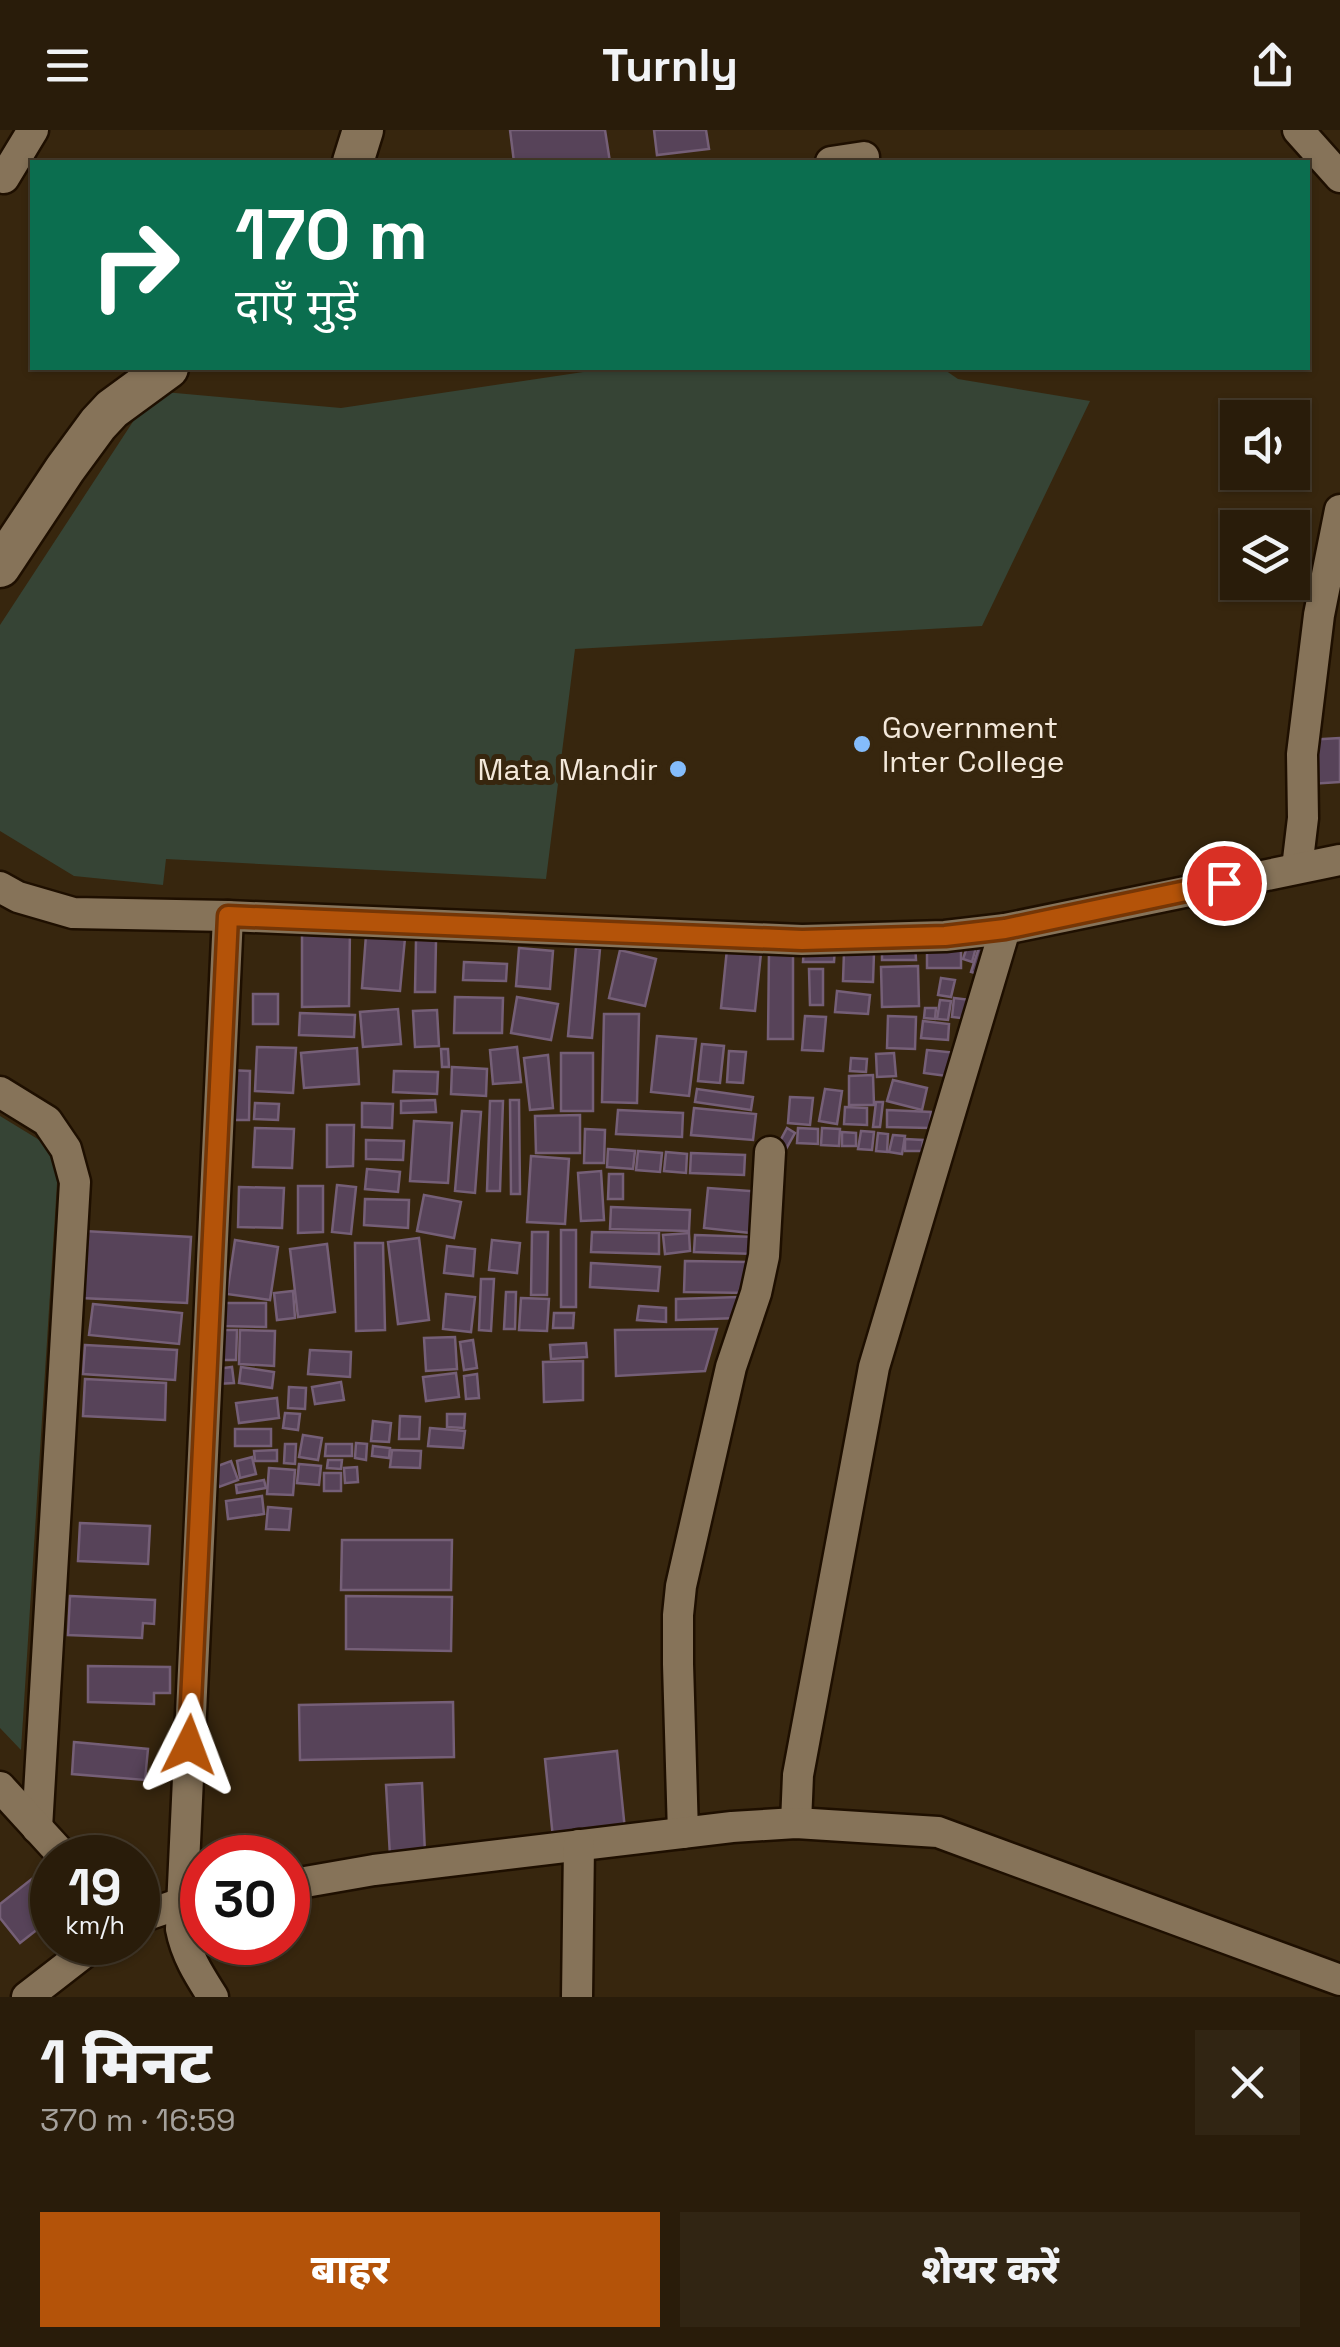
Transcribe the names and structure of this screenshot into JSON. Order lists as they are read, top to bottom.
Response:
{
  "places": ["Government Inter College", "Mata Mandir"],
  "page": {
    "header": "Turnly",
    "turn": ["170 m", "दाएँ मुड़ें"],
    "speed": "19 km/h",
    "limit": "30",
    "heading": ["1 मिनट", "370 m · 16:59"],
    "buttons": ["बाहर", "शेयर करें"]
  }
}
